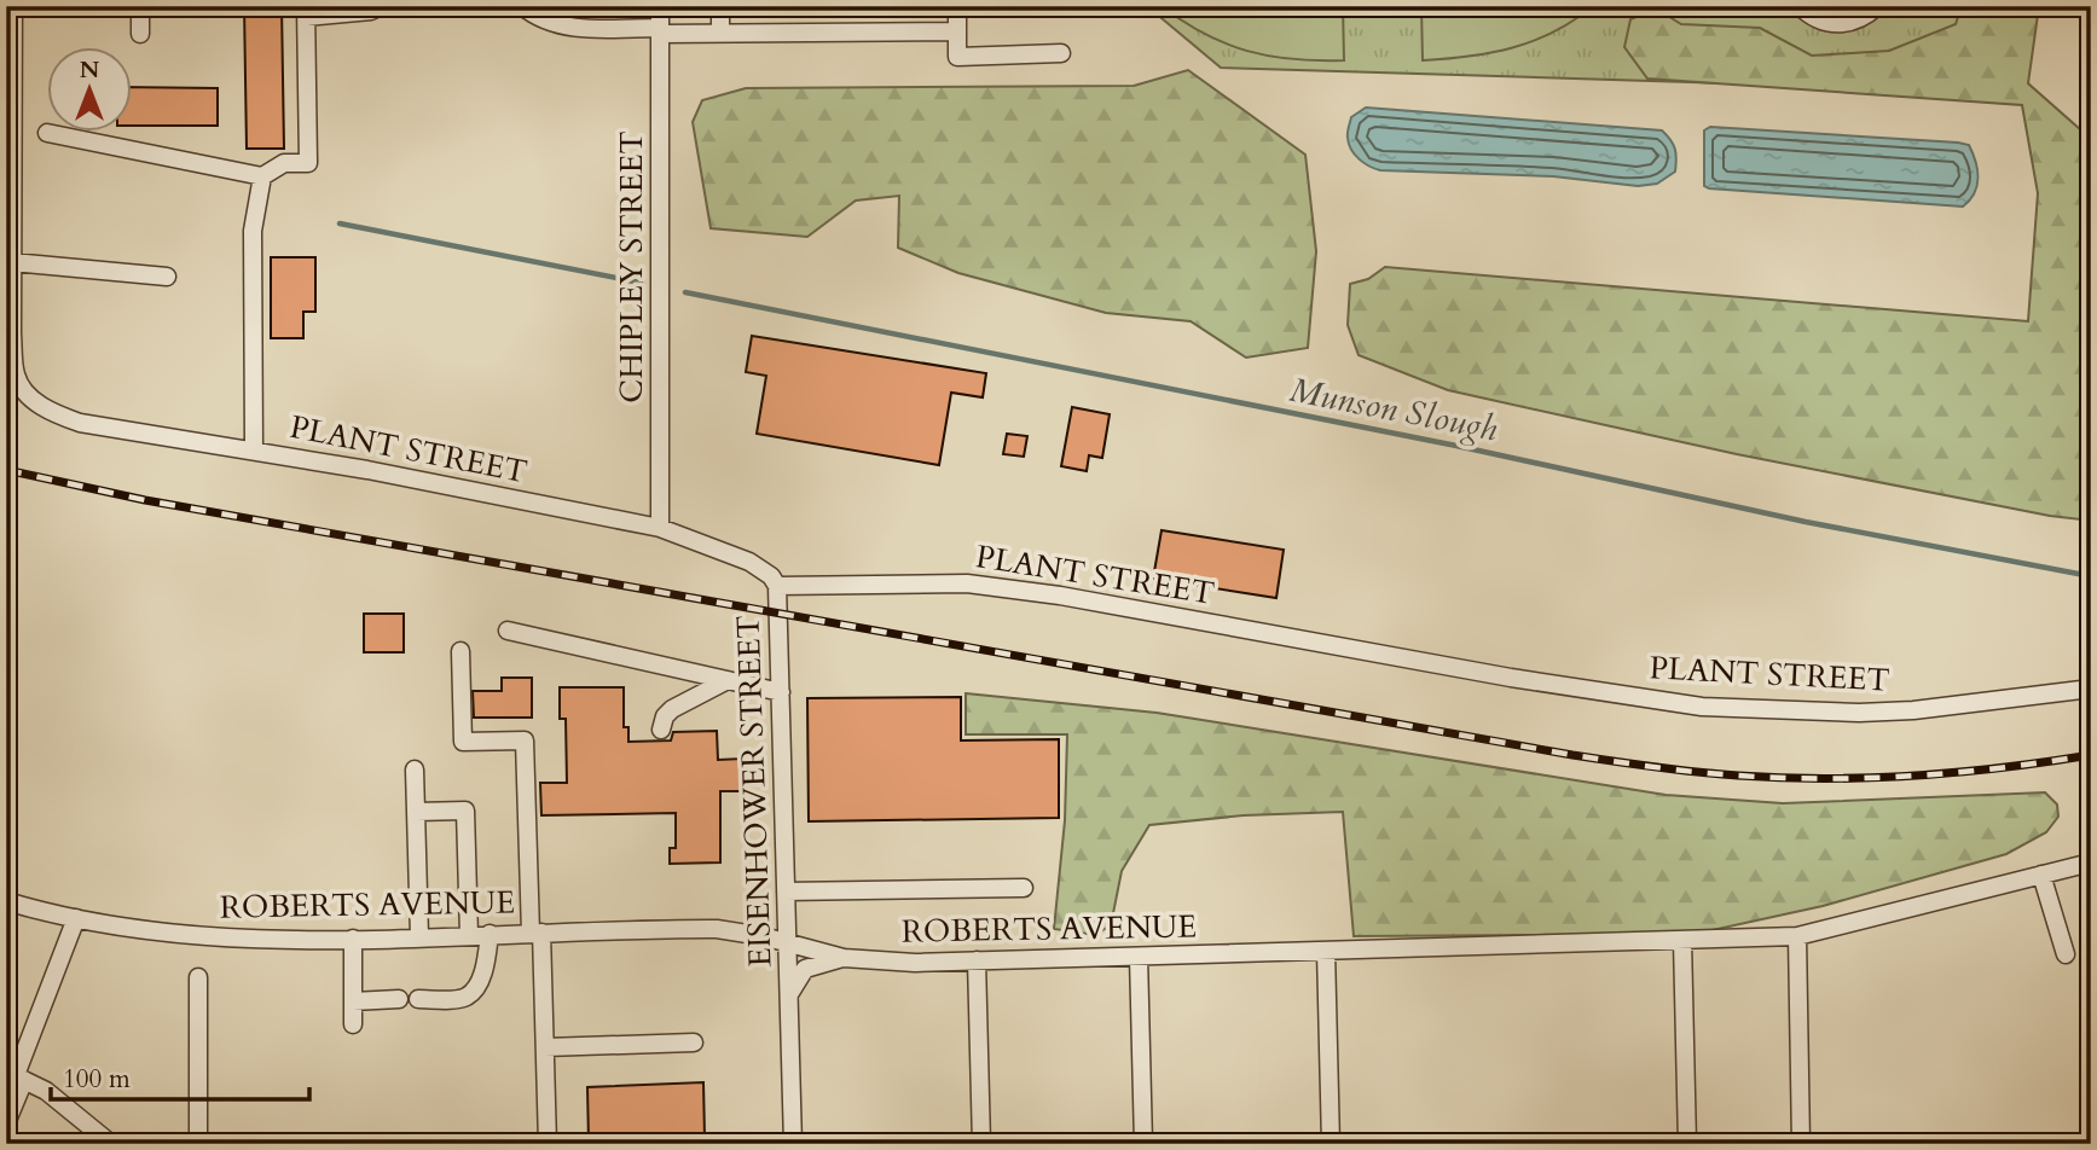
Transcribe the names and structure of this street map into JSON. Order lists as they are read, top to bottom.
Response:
{
  "streets": {
    "street": [
      "CHIPLEY STREET",
      "PLANT STREET",
      "EISENHOWER STREET",
      "ROBERTS AVENUE"
    ]
  },
  "crossings": [
    ["CHIPLEY STREET", "PLANT STREET"],
    ["PLANT STREET", "EISENHOWER STREET"],
    ["EISENHOWER STREET", "ROBERTS AVENUE"]
  ],
  "water": ["Munson Slough"],
  "scale_bar": "100 m",
  "north": "top"
}
